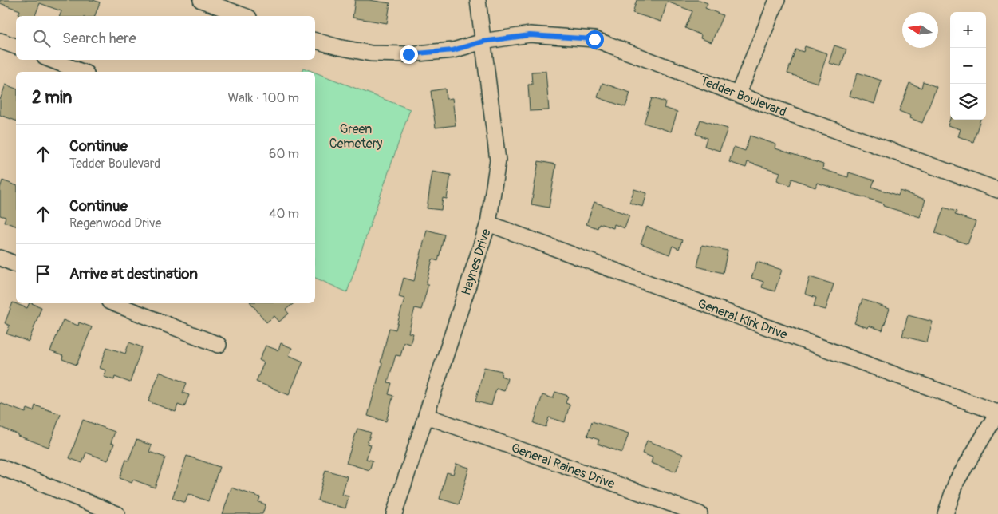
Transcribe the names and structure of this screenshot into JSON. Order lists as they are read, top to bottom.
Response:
{
  "streets": {
    "street": [
      "Tedder Boulevard",
      "Haynes Drive",
      "General Kirk Drive",
      "General Raines Drive"
    ]
  },
  "crossings": [
    ["Tedder Boulevard", "Haynes Drive"],
    ["Haynes Drive", "General Kirk Drive"],
    ["Haynes Drive", "General Raines Drive"]
  ],
  "parks": ["Green Cemetery"],
  "north": "left",
  "page": {
    "map_buttons": ["+", "−"],
    "search": "Search here",
    "heading": ["2 min", "Walk · 100 m"],
    "list": [
      ["Continue", "Tedder Boulevard", "60 m"],
      ["Continue", "Regenwood Drive", "40 m"],
      "Arrive at destination"
    ]
  }
}
